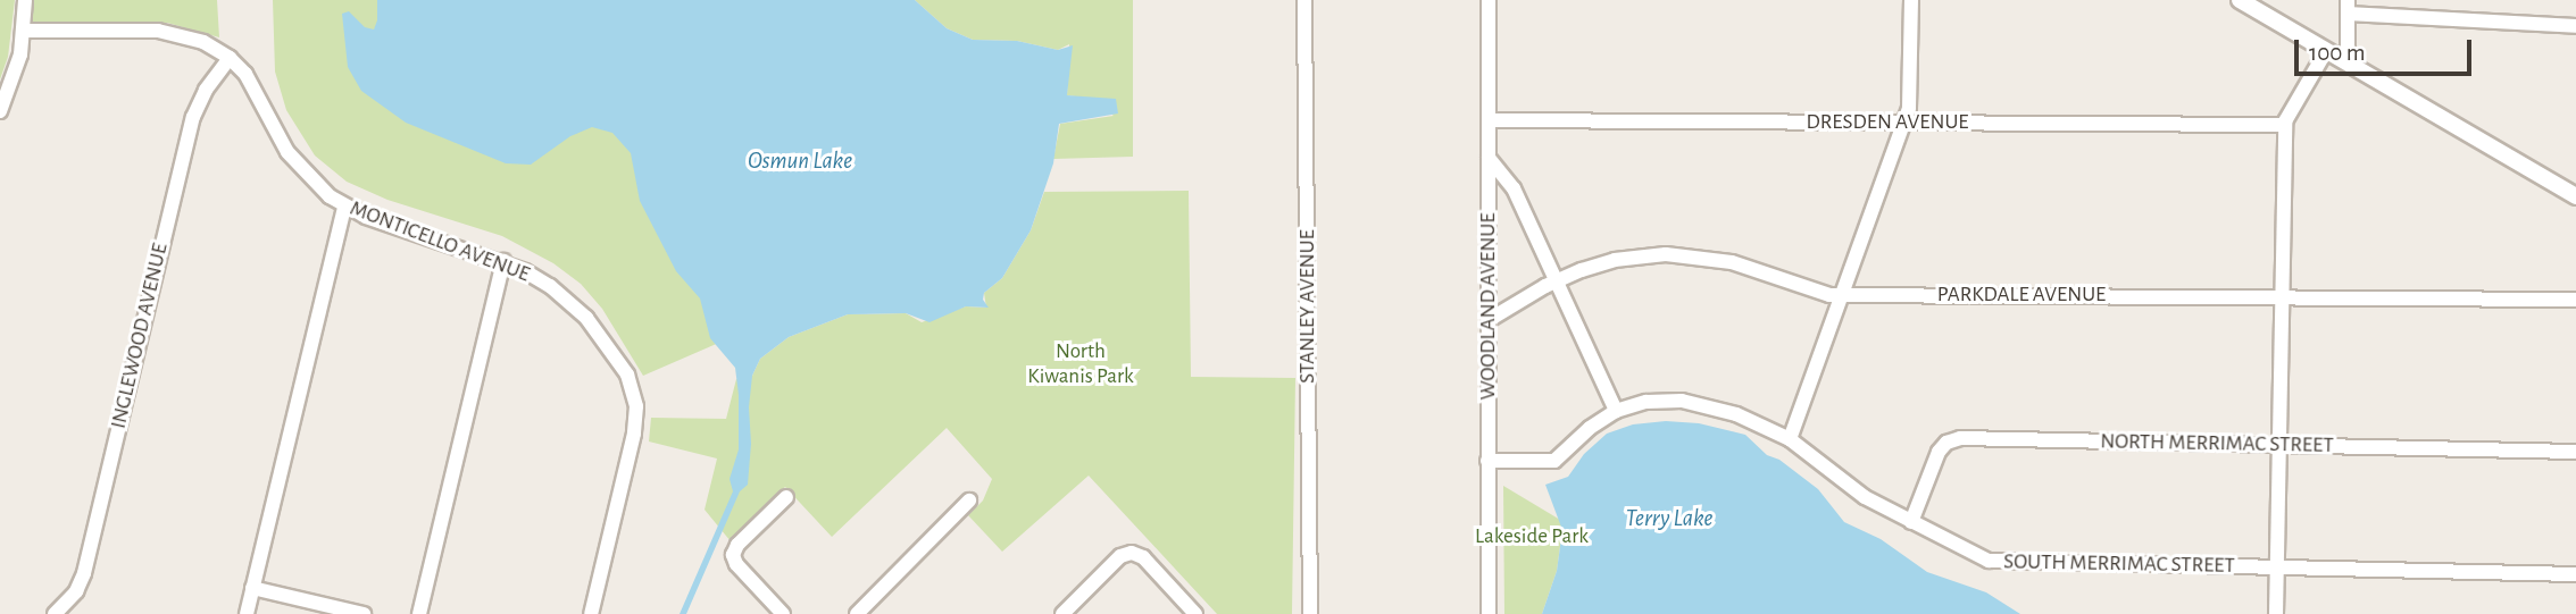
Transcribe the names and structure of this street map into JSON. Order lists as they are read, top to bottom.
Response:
{
  "streets": {
    "street": [
      "DRESDEN AVENUE",
      "MONTICELLO AVENUE",
      "PARKDALE AVENUE",
      "STANLEY AVENUE",
      "WOODLAND AVENUE",
      "INGLEWOOD AVENUE",
      "NORTH MERRIMAC STREET",
      "SOUTH MERRIMAC STREET"
    ]
  },
  "crossings": [
    ["DRESDEN AVENUE", "WOODLAND AVENUE"],
    ["MONTICELLO AVENUE", "INGLEWOOD AVENUE"],
    ["PARKDALE AVENUE", "WOODLAND AVENUE"],
    ["WOODLAND AVENUE", "SOUTH MERRIMAC STREET"],
    ["NORTH MERRIMAC STREET", "SOUTH MERRIMAC STREET"]
  ],
  "water": ["Osmun Lake", "Terry Lake"],
  "parks": ["North Kiwanis Park", "Lakeside Park"],
  "scale_bar": "100 m"
}
